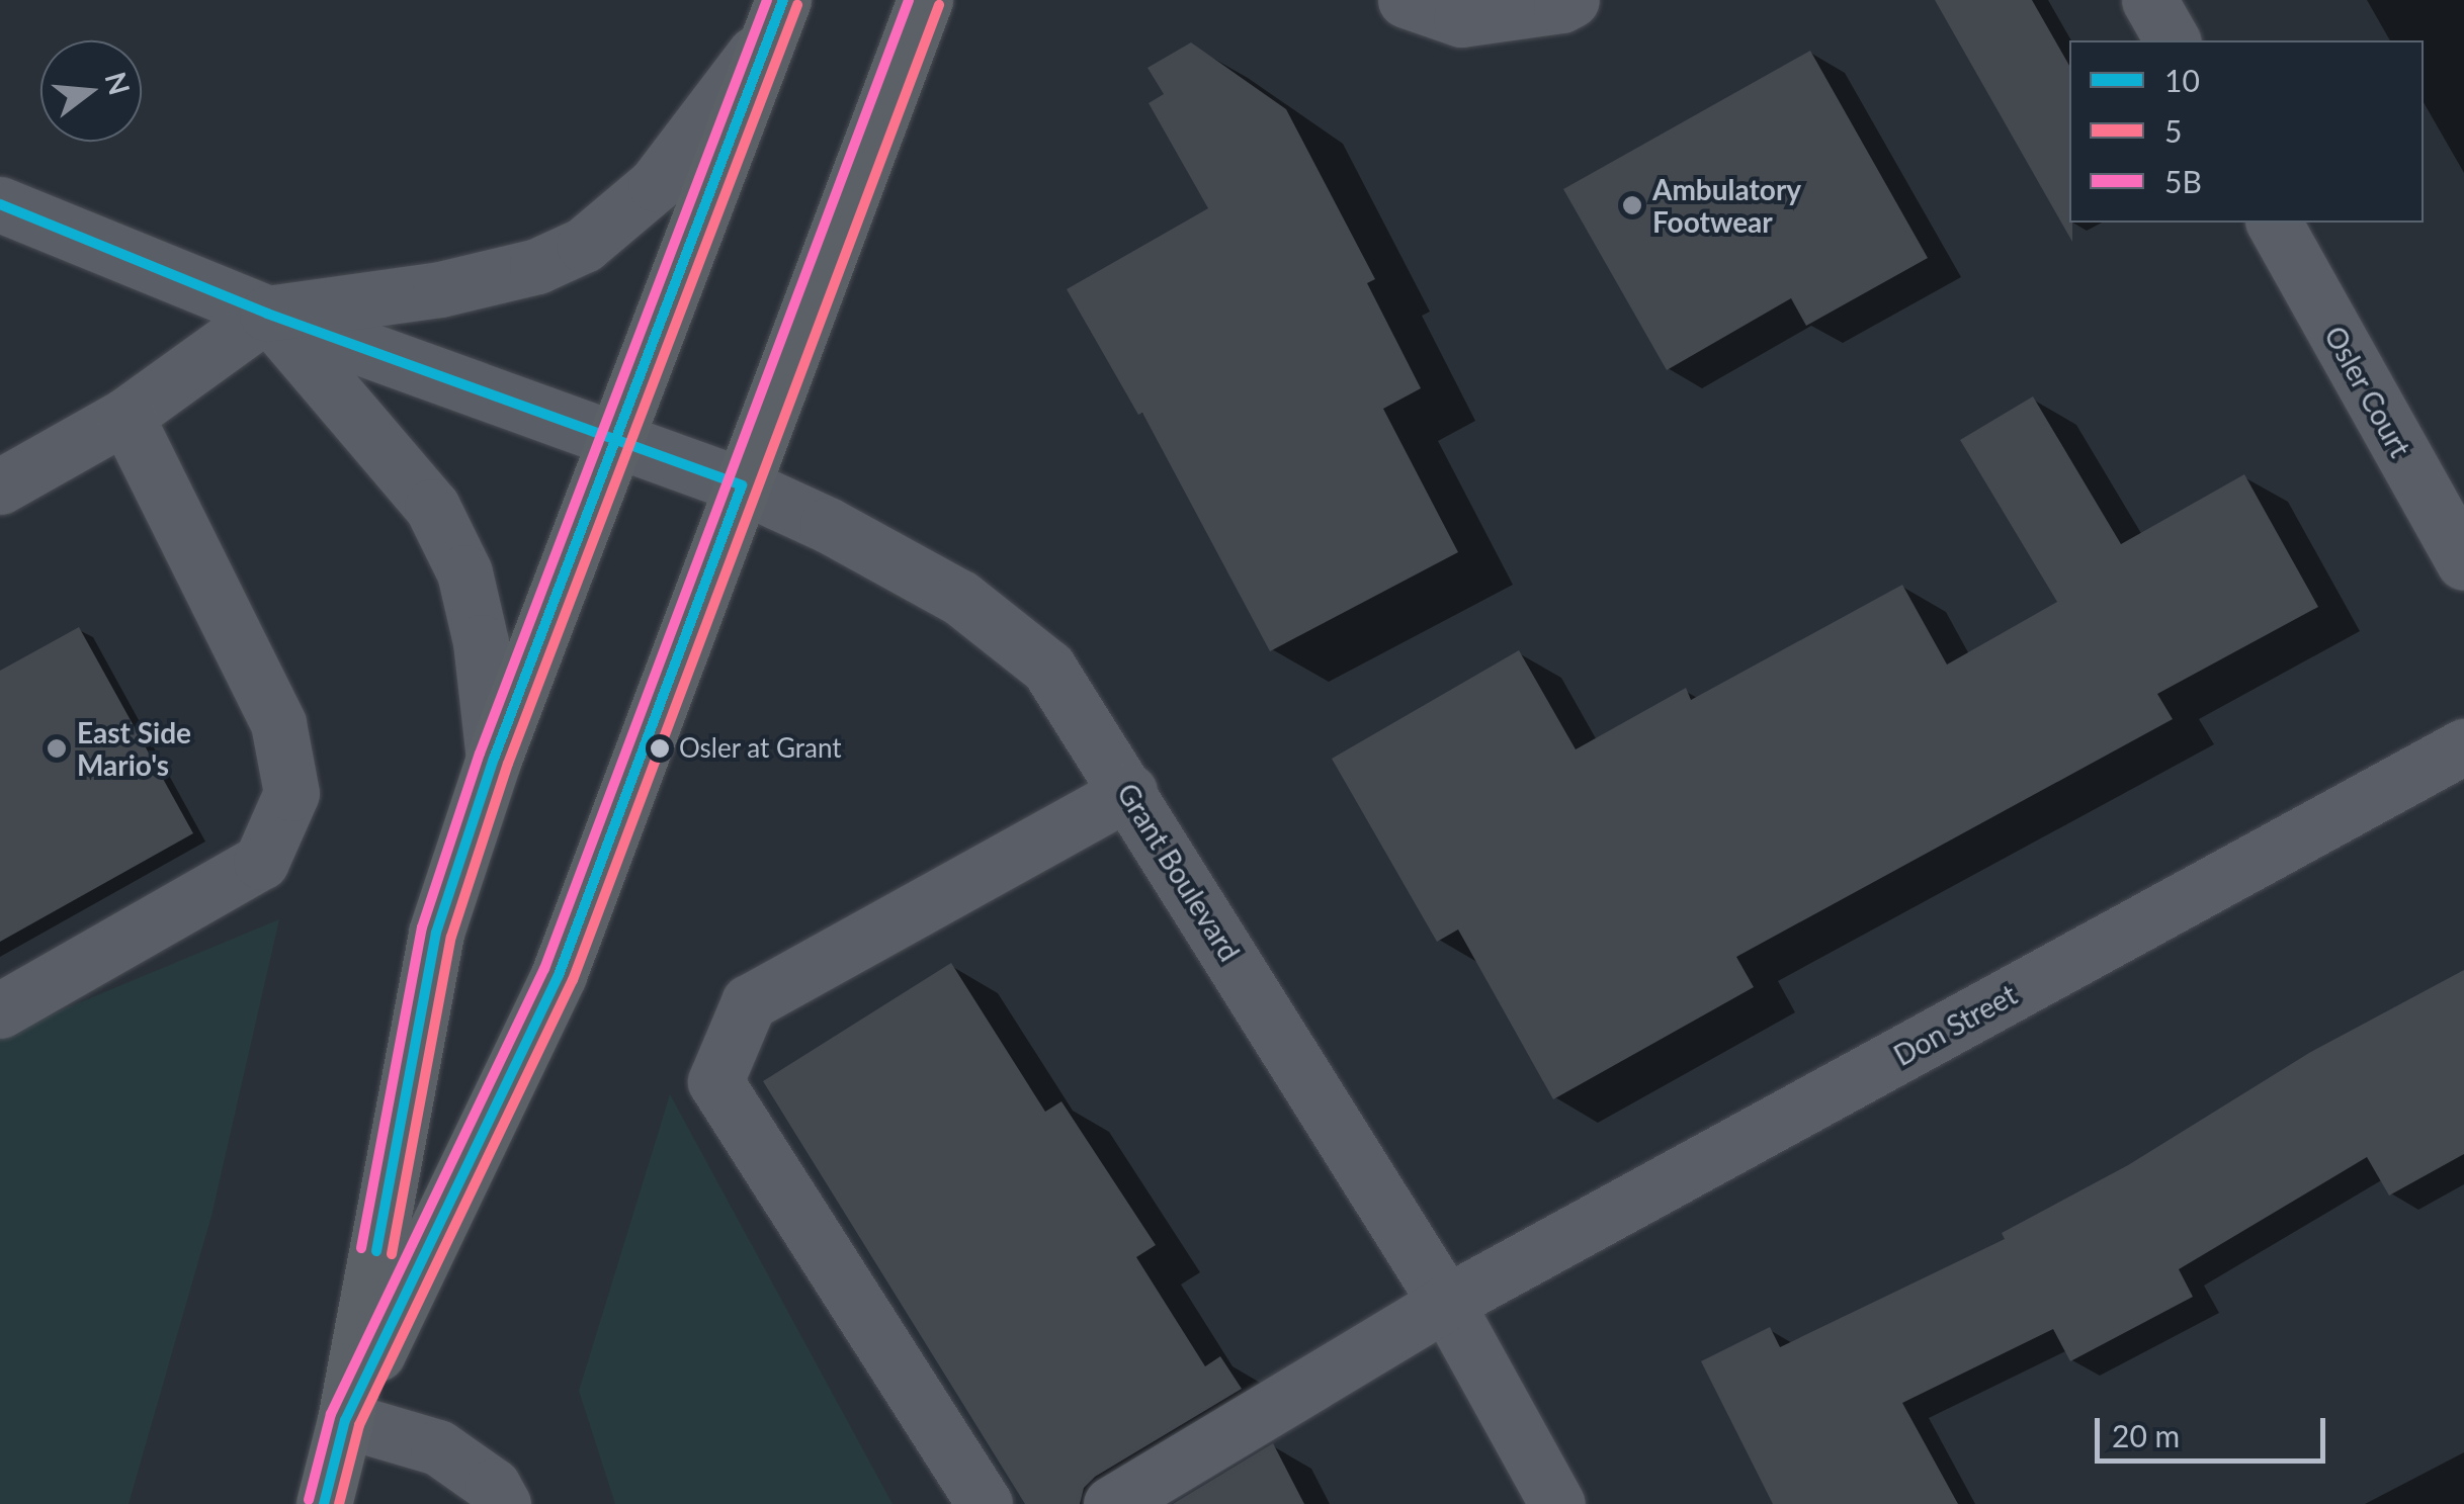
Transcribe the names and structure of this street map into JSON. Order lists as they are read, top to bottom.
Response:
{
  "streets": {
    "street": ["Osler Court", "Grant Boulevard", "Don Street"]
  },
  "crossings": [
    ["Grant Boulevard", "Don Street"]
  ],
  "places": ["Ambulatory Footwear", "East Side Mario's", "Osler at Grant"],
  "lines": ["transit line 10", "transit line 5B", "transit line 5"],
  "legend": ["10", "5", "5B"],
  "scale_bar": "20 m",
  "north": "right"
}
